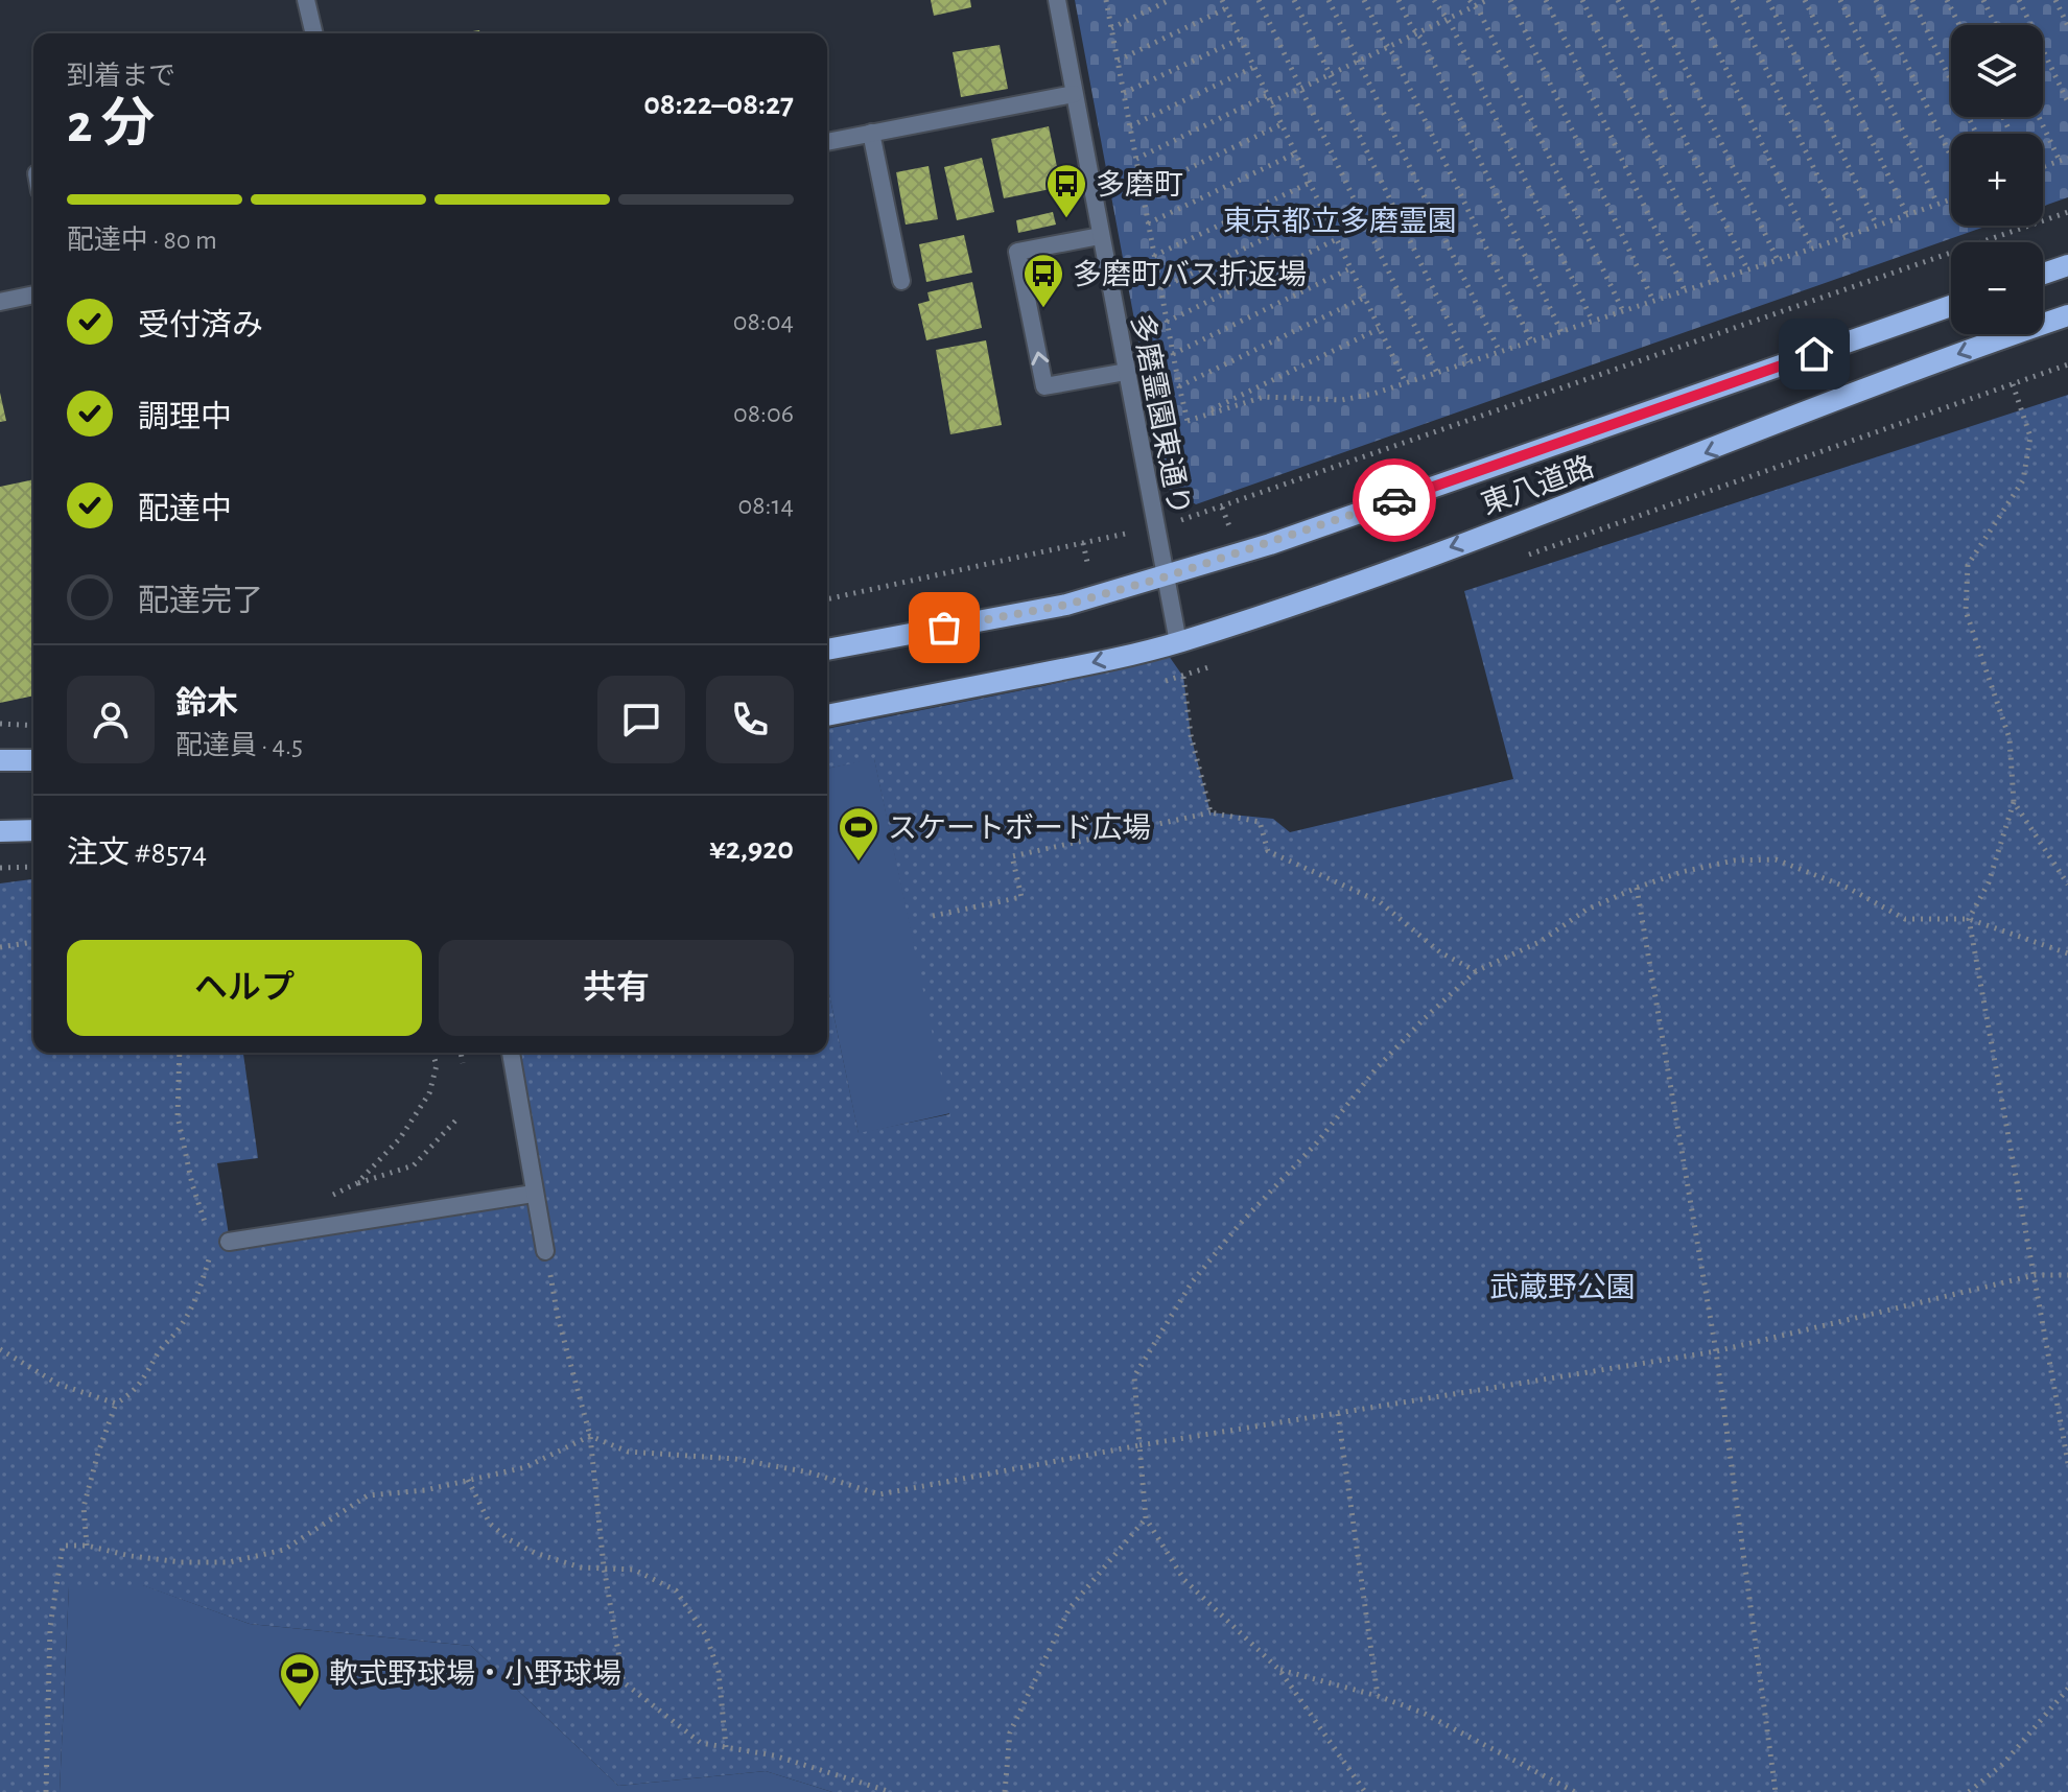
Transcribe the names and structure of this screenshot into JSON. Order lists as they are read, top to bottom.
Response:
{
  "streets": {
    "main road": ["東八道路"],
    "street": ["多磨霊園東通り"]
  },
  "crossings": [
    ["多磨霊園東通り", "東八道路"]
  ],
  "parks": ["東京都立多磨霊園", "武蔵野公園"],
  "places": {
    "bus stop": ["多磨町", "多磨町バス折返場"],
    "sports": ["スケートボード広場", "軟式野球場・小野球場"]
  },
  "page": {
    "map_buttons": ["+", "−"],
    "heading": ["2 分", "到着まで", "08:22–08:27"],
    "panel": [
      "鈴木",
      "配達員 · 4.5",
      "注文 #8574",
      "¥2,920"
    ],
    "bar": "配達中 · 80 m",
    "list": [
      ["受付済み", "08:04"],
      ["調理中", "08:06"],
      ["配達中", "08:14"],
      "配達完了"
    ],
    "buttons": ["ヘルプ", "共有"]
  }
}
